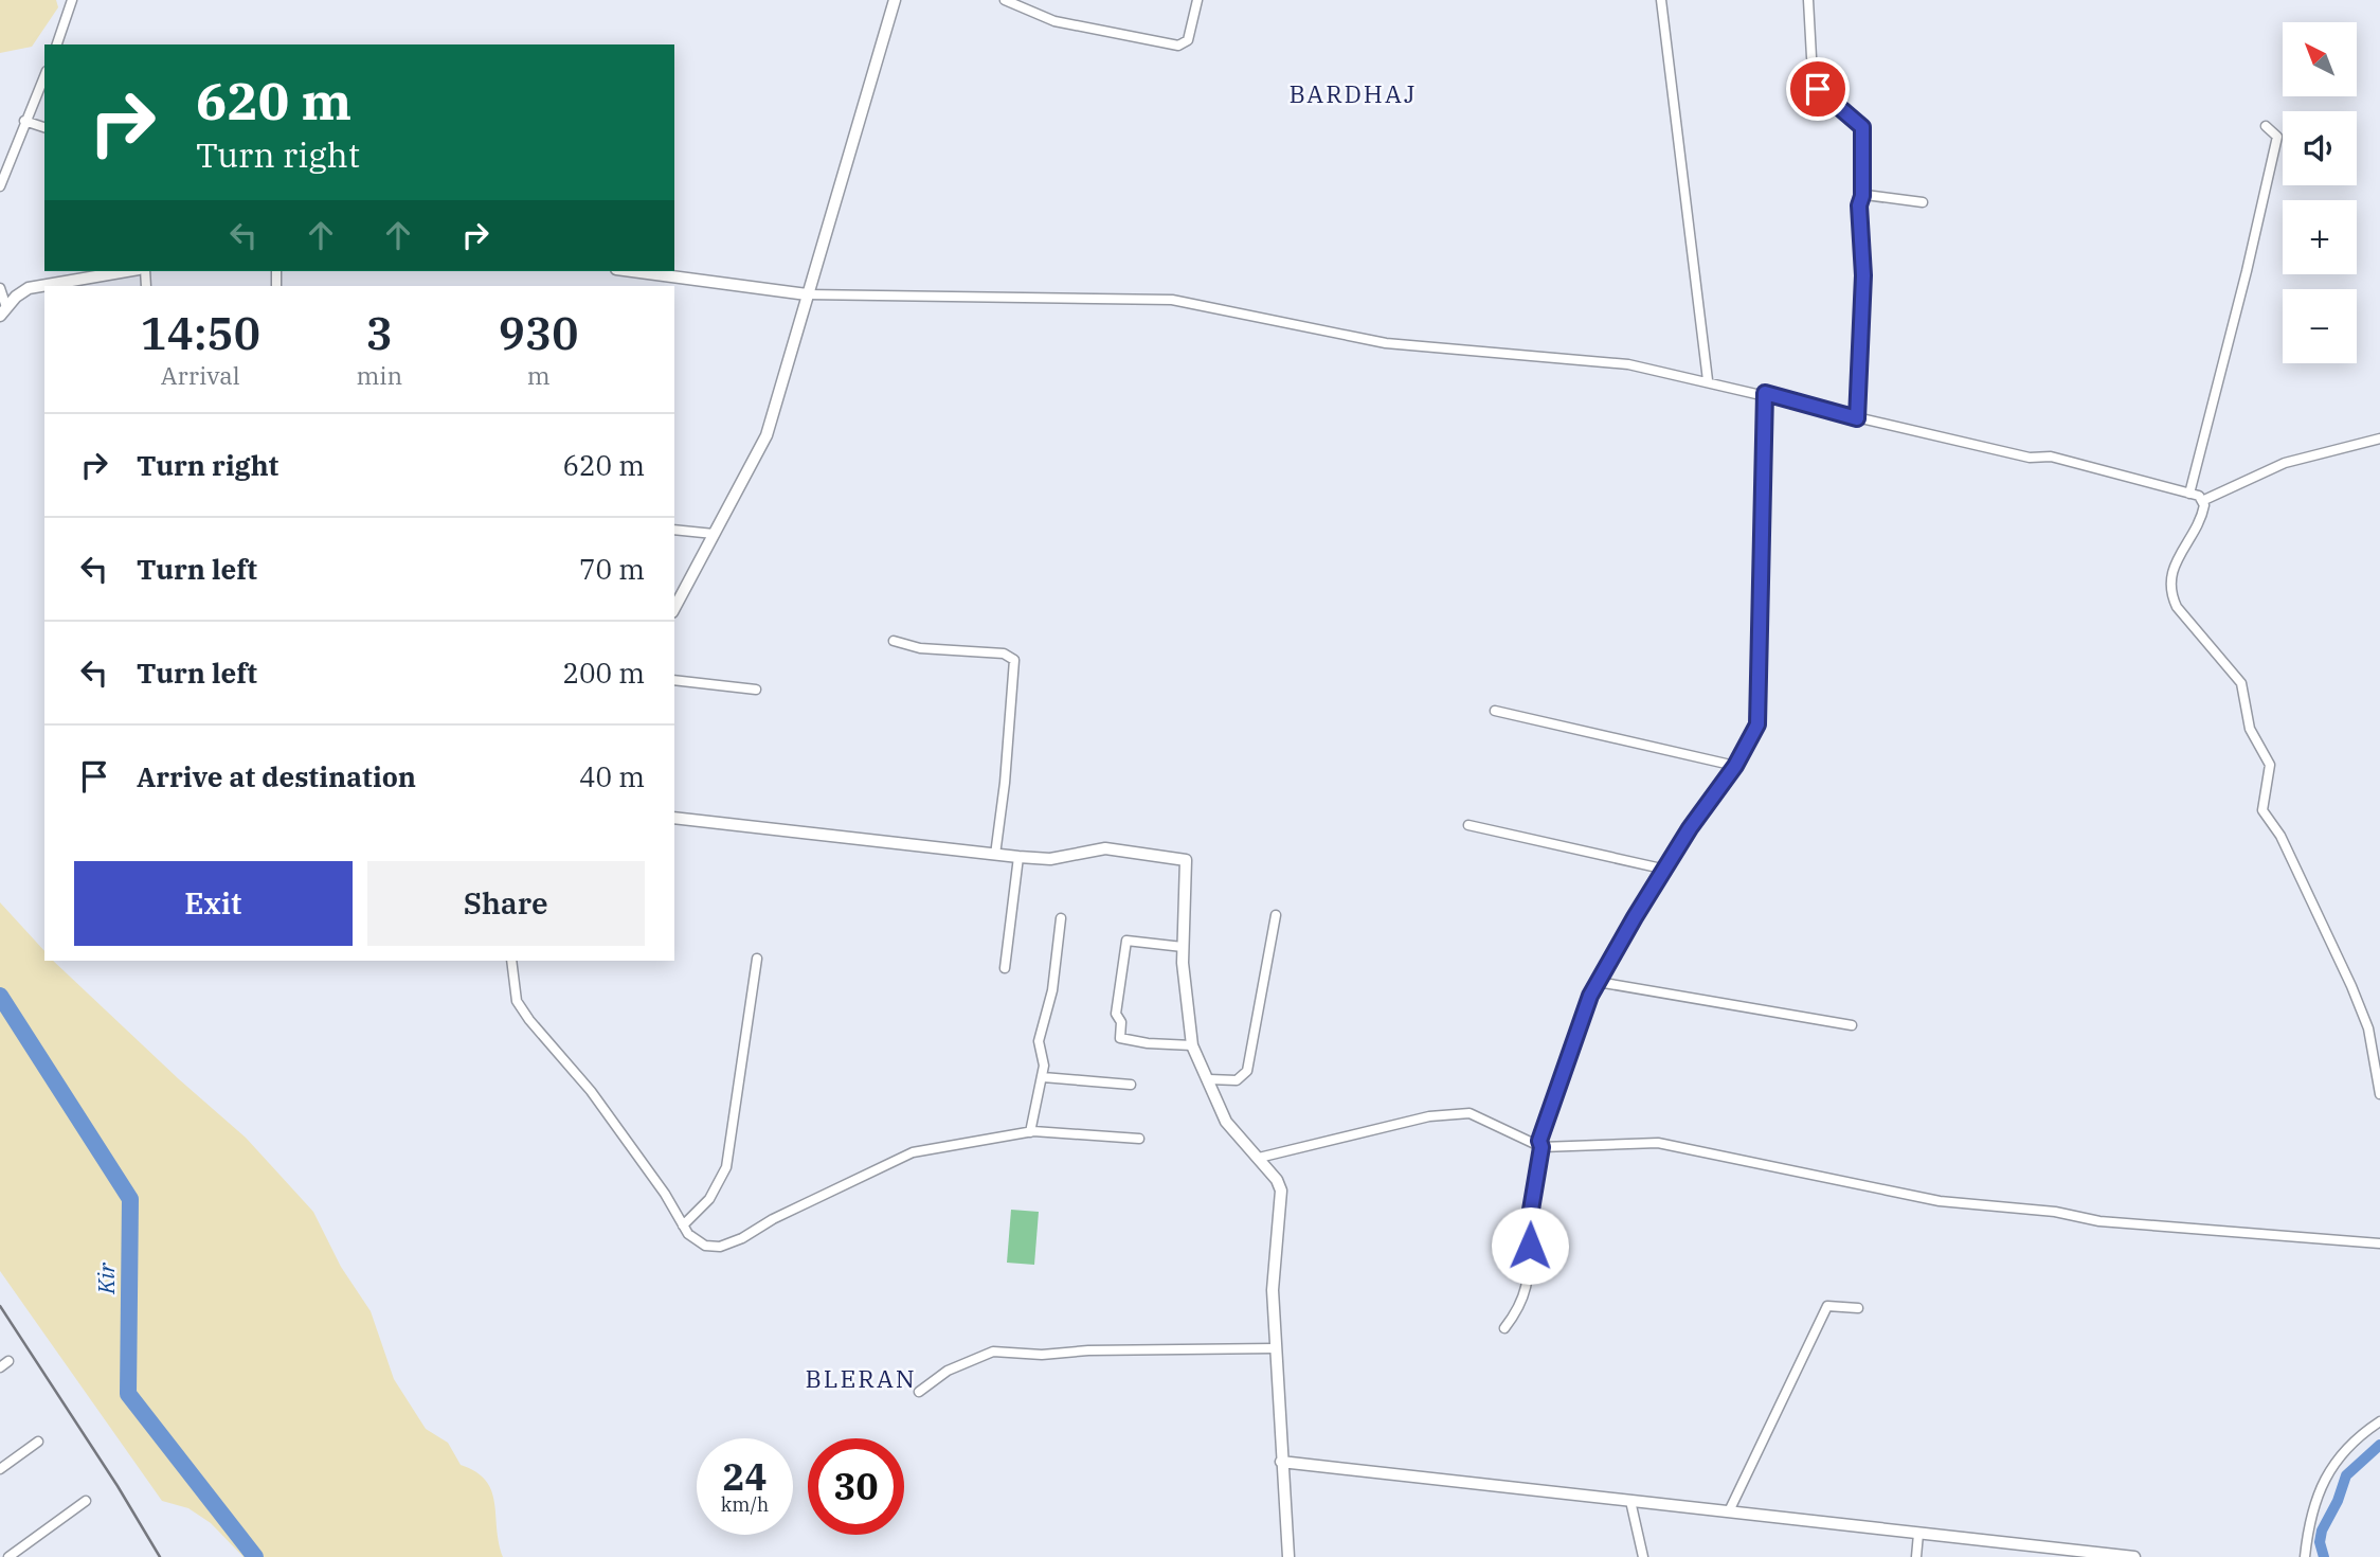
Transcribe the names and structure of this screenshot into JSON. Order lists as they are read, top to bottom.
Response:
{
  "districts": ["BARDHAJ", "BLERAN"],
  "water": ["Kir"],
  "north": "top left",
  "page": {
    "map_buttons": ["+", "−"],
    "turn": ["620 m", "Turn right"],
    "eta": [
      "14:50",
      "Arrival",
      "3",
      "min",
      "930",
      "m"
    ],
    "list": [
      {
        "name": "Turn right",
        "value": "620 m"
      },
      {
        "name": "Turn left",
        "value": "70 m"
      },
      {
        "name": "Turn left",
        "value": "200 m"
      },
      {
        "name": "Arrive at destination",
        "value": "40 m"
      }
    ],
    "buttons": ["Exit", "Share"],
    "speed": "24 km/h",
    "limit": "30"
  }
}
